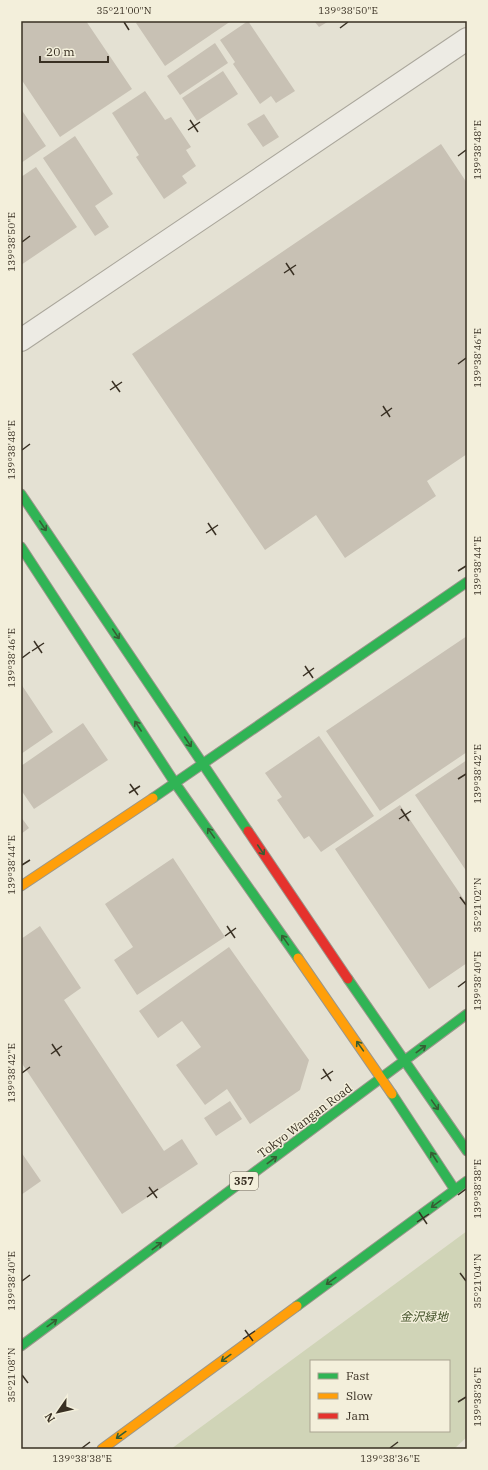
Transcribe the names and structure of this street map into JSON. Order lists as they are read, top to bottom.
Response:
{
  "streets": {
    "main road": ["Tokyo Wangan Road", "357"]
  },
  "one_way": ["Tokyo Wangan Road"],
  "parks": ["金沢緑地"],
  "legend": ["Fast", "Slow", "Jam"],
  "scale_bar": "20 m",
  "north": "bottom left",
  "coordinates": [
    "35°21'00\"N",
    "139°38'50\"E",
    "139°38'48\"E",
    "139°38'46\"E",
    "139°38'44\"E",
    "139°38'42\"E",
    "35°21'02\"N",
    "139°38'40\"E",
    "139°38'38\"E",
    "35°21'04\"N",
    "35°21'08\"N",
    "139°38'36\"E"
  ]
}
